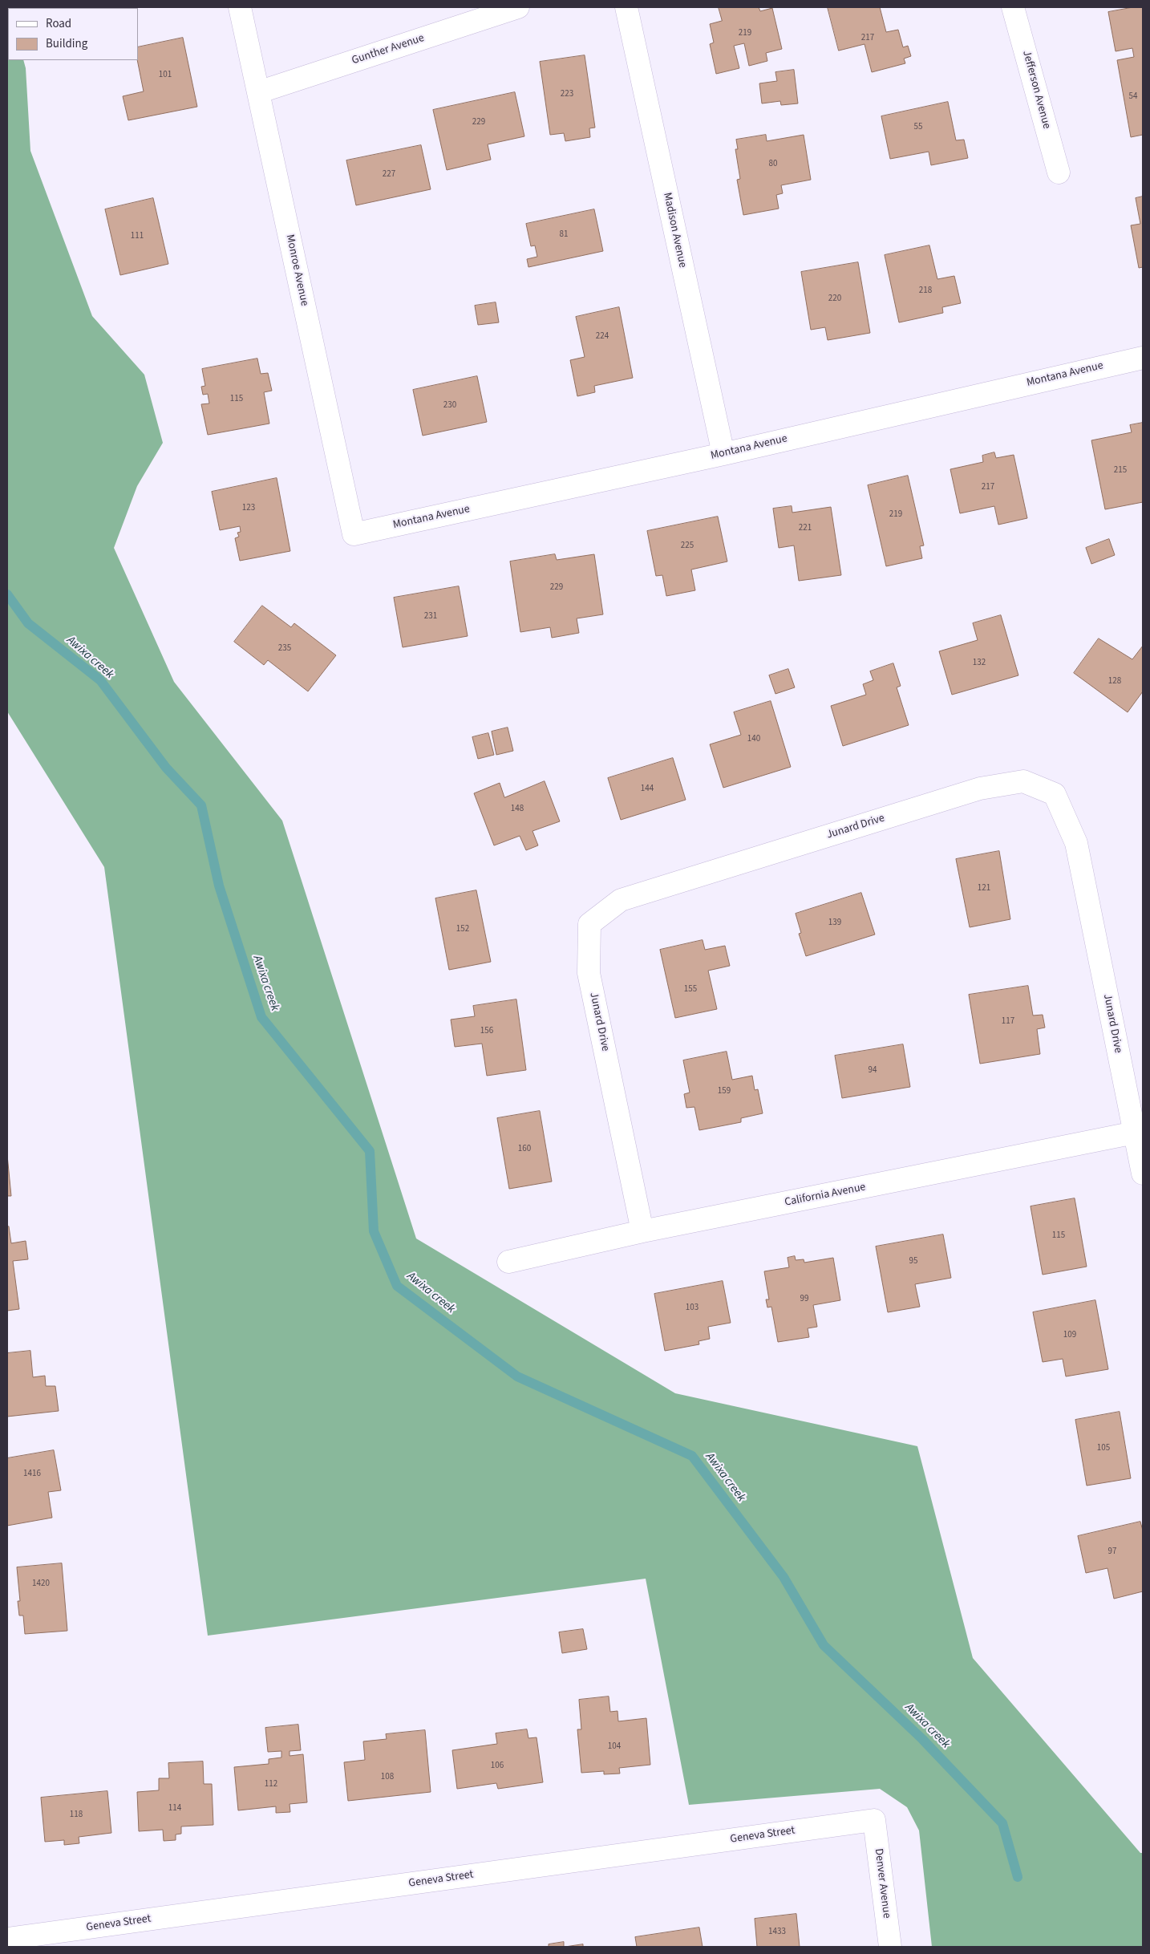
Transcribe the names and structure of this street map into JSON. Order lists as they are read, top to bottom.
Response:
{
  "streets": {
    "street": [
      "Gunther Avenue",
      "Jefferson Avenue",
      "Madison Avenue",
      "Monroe Avenue",
      "Montana Avenue",
      "Junard Drive",
      "California Avenue",
      "Geneva Street",
      "Denver Avenue"
    ]
  },
  "crossings": [
    ["Gunther Avenue", "Monroe Avenue"],
    ["Madison Avenue", "Montana Avenue"],
    ["Monroe Avenue", "Montana Avenue"],
    ["Junard Drive", "California Avenue"],
    ["Geneva Street", "Denver Avenue"]
  ],
  "water": ["Awixa creek"],
  "house_numbers": [
    "219",
    "217",
    "101",
    "223",
    "54",
    "229",
    "55",
    "80",
    "227",
    "81",
    "111",
    "218",
    "220",
    "224",
    "115",
    "230",
    "215",
    "217",
    "123",
    "219",
    "221",
    "225",
    "229",
    "231",
    "235",
    "132",
    "128",
    "140",
    "144",
    "148",
    "121",
    "139",
    "152",
    "155",
    "117",
    "156",
    "94",
    "159",
    "160",
    "115",
    "95",
    "99",
    "103",
    "109",
    "105",
    "1416",
    "97",
    "1420",
    "104",
    "106",
    "108",
    "112",
    "114",
    "118",
    "1433"
  ],
  "legend": ["Road", "Building"]
}
